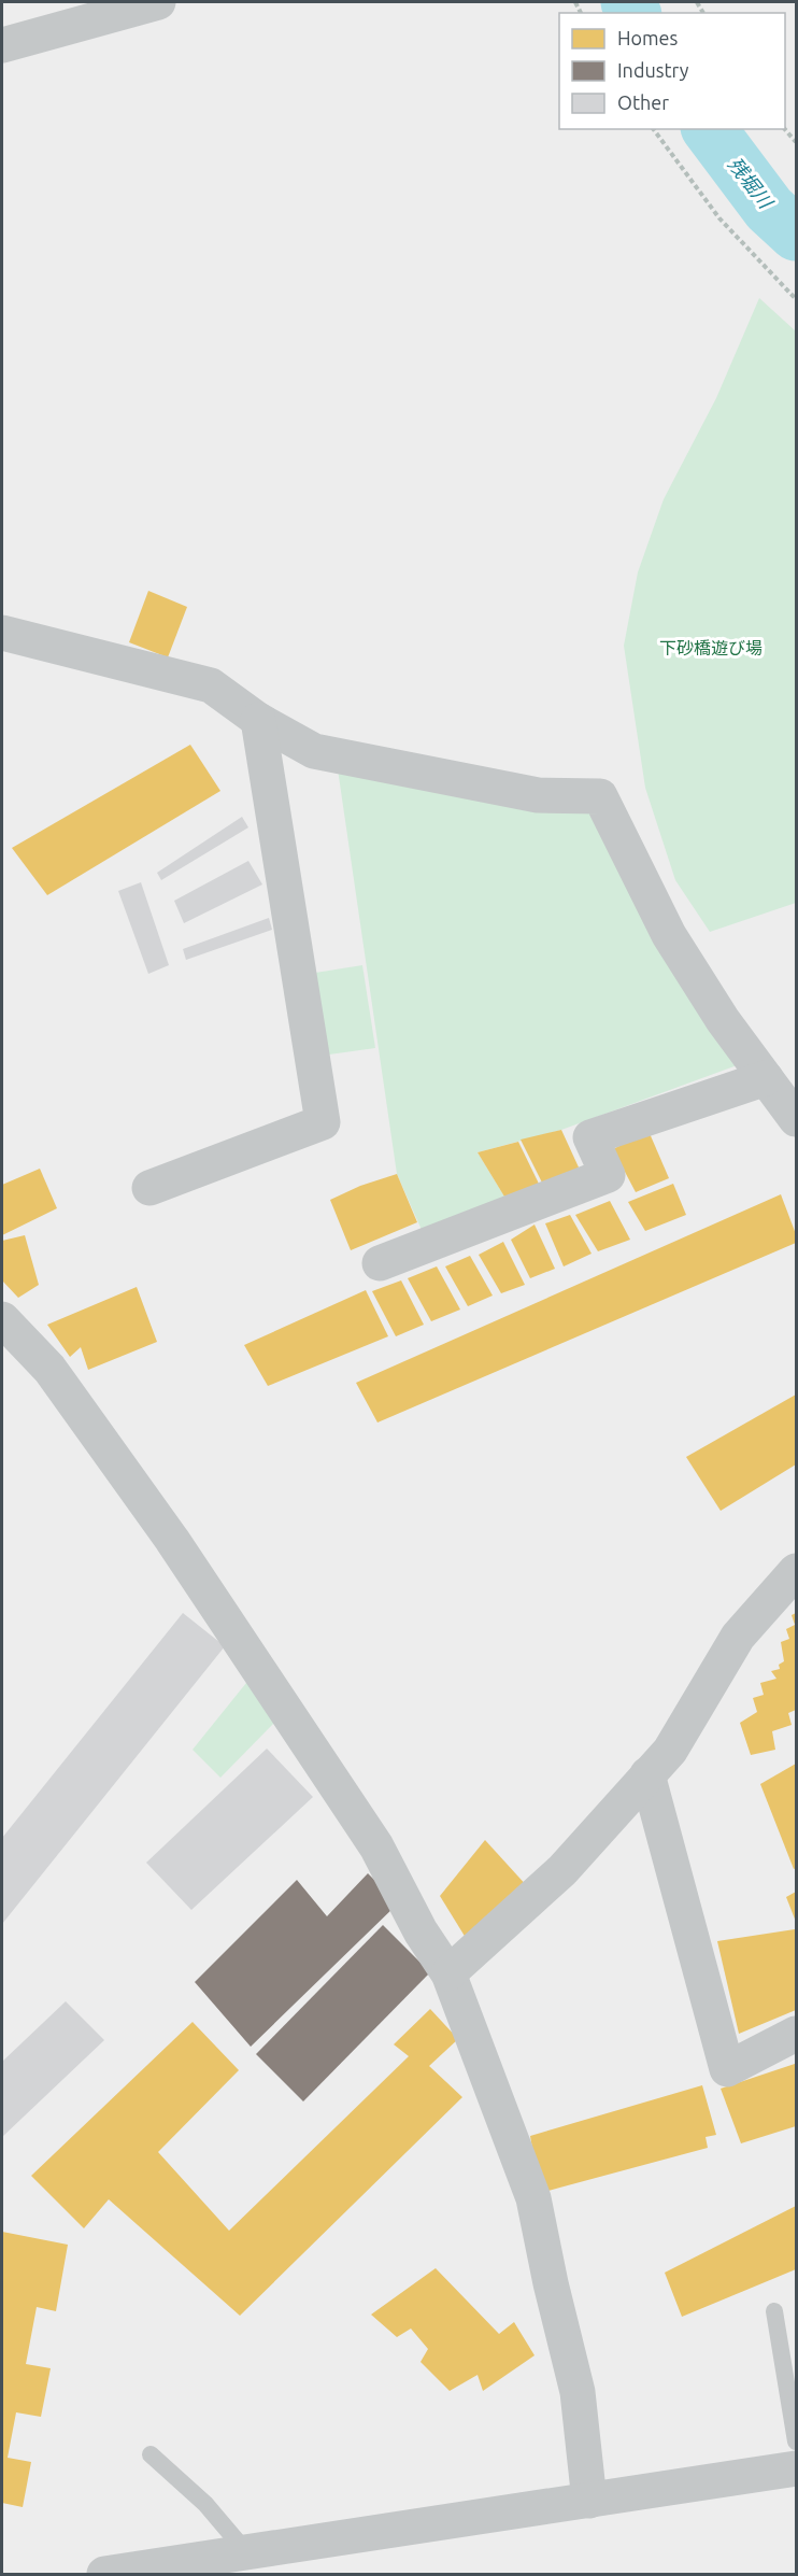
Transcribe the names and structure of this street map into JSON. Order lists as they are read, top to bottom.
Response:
{
  "water": ["残堀川"],
  "parks": ["下砂橋遊び場"],
  "legend": ["Homes", "Industry", "Other"]
}
